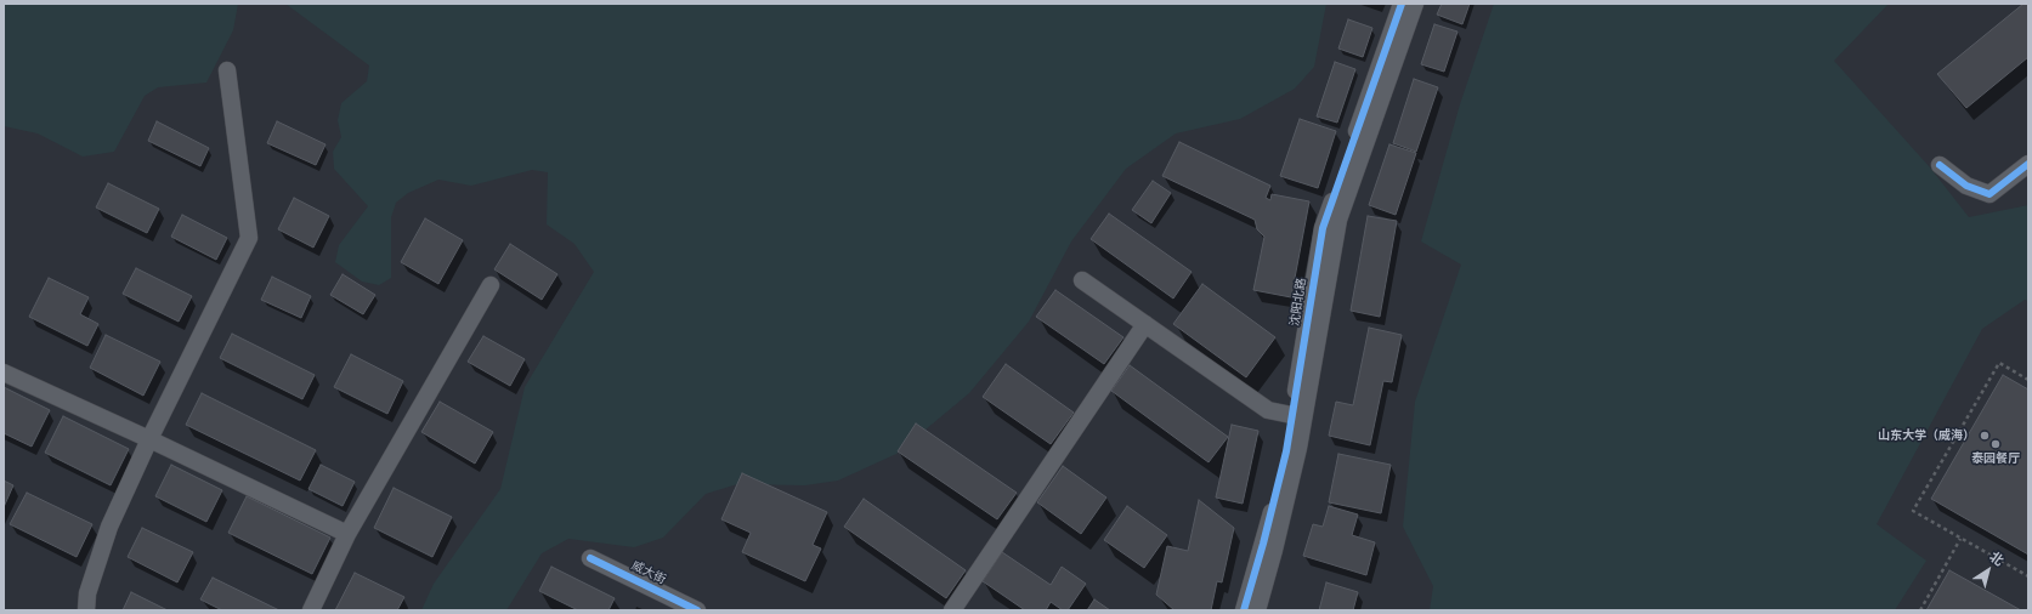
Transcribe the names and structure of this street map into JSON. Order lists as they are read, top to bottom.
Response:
{
  "streets": {
    "street": ["沈阳北路", "威大街"]
  },
  "places": ["山东大学（威海）", "泰园餐厅"],
  "north": "top right"
}
